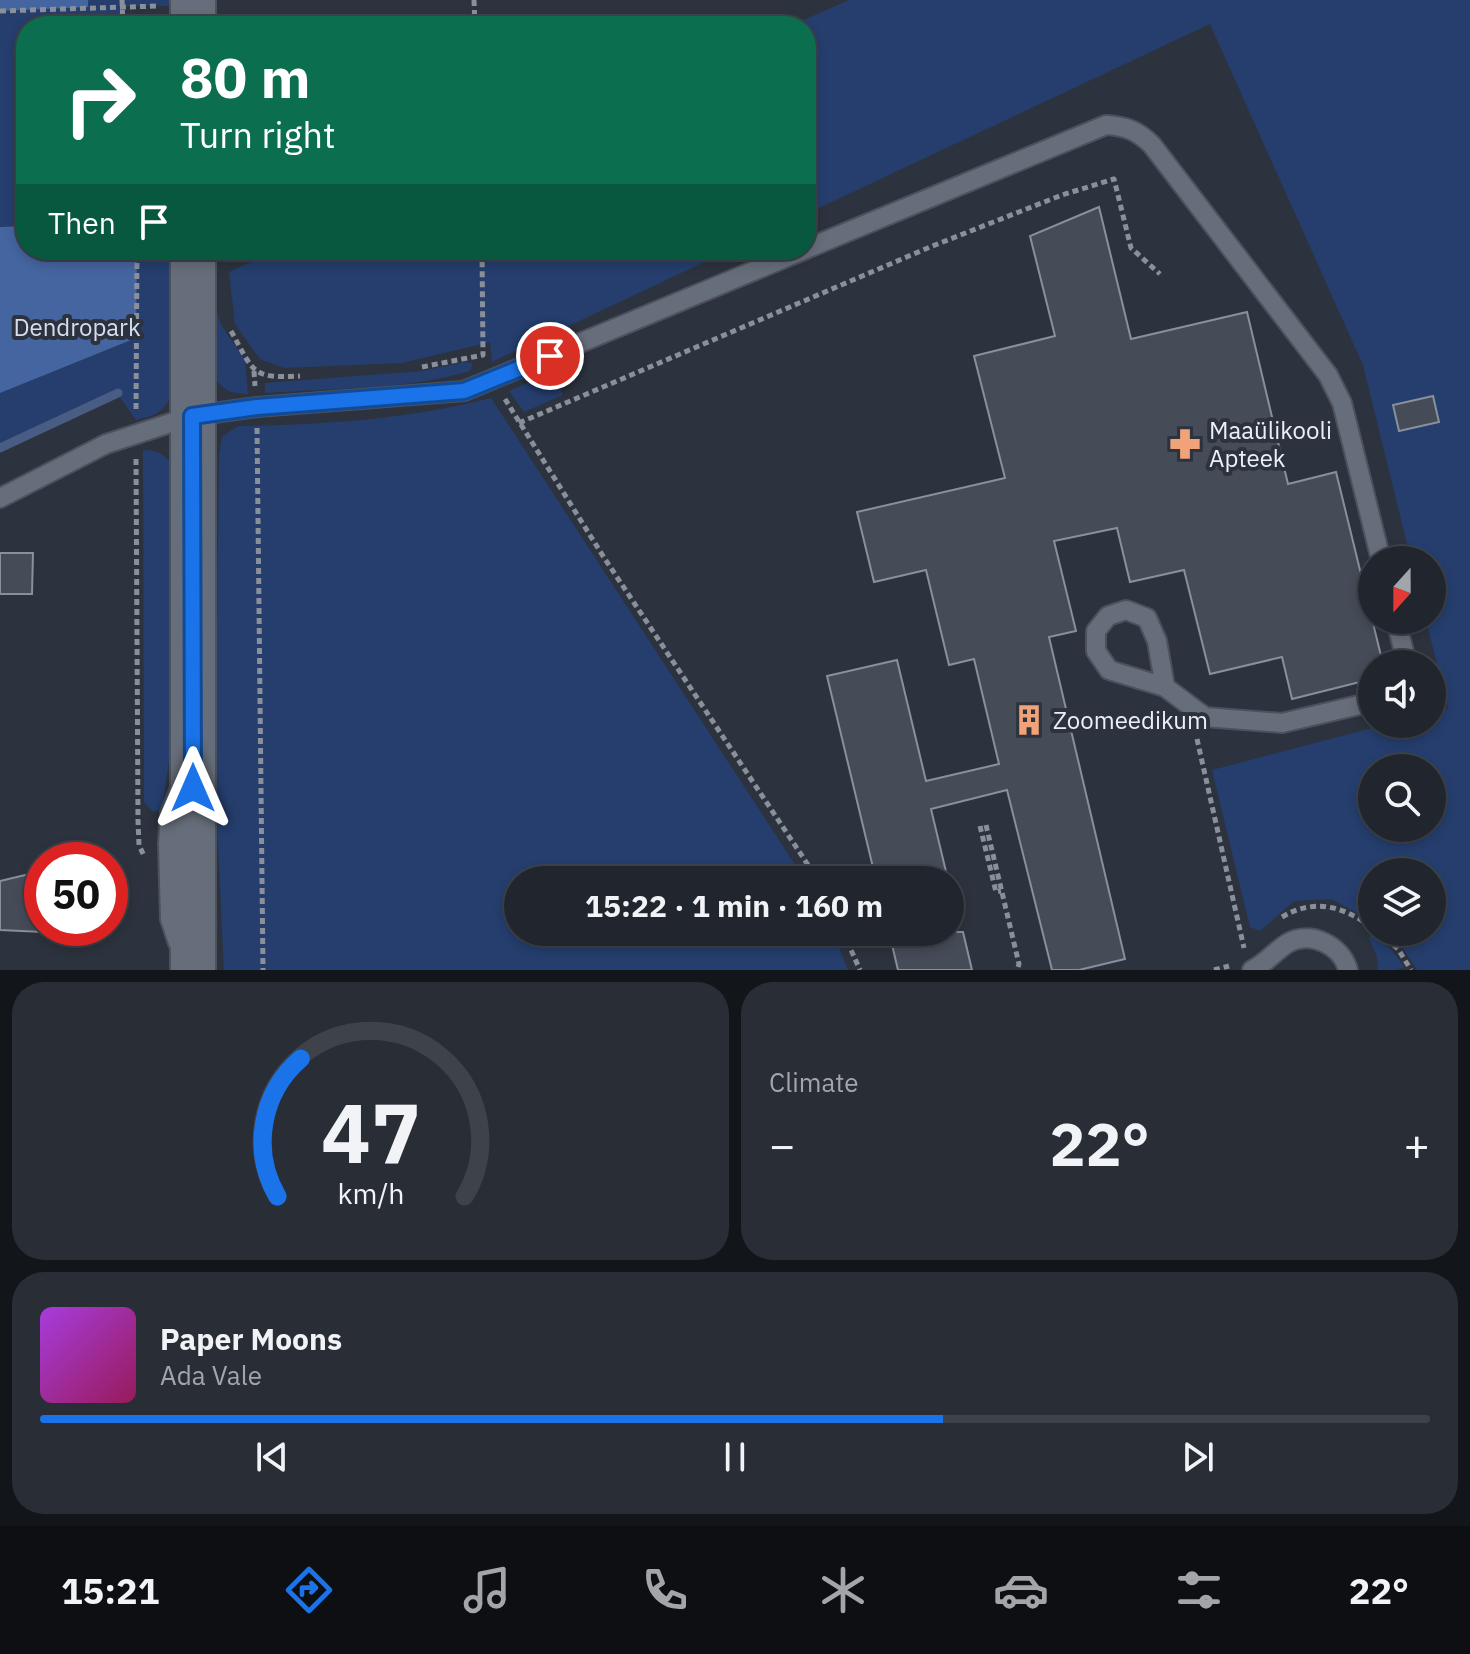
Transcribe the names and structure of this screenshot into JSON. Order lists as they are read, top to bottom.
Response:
{
  "parks": ["Dendropark"],
  "places": {
    "pharmacy": ["Maaülikooli Apteek"],
    "building": ["Zoomeedikum"]
  },
  "north": "bottom",
  "page": {
    "turn": ["80 m", "Turn right"],
    "then": "Then",
    "limit": "50",
    "trip": "15:22 · 1 min · 160 m",
    "tile": "Climate",
    "heat": ["−", "22°", "+"],
    "song": ["Paper Moons", "Ada Vale"],
    "tabs": ["15:21", "22°"],
    "gauge": ["47", "km/h"]
  }
}
